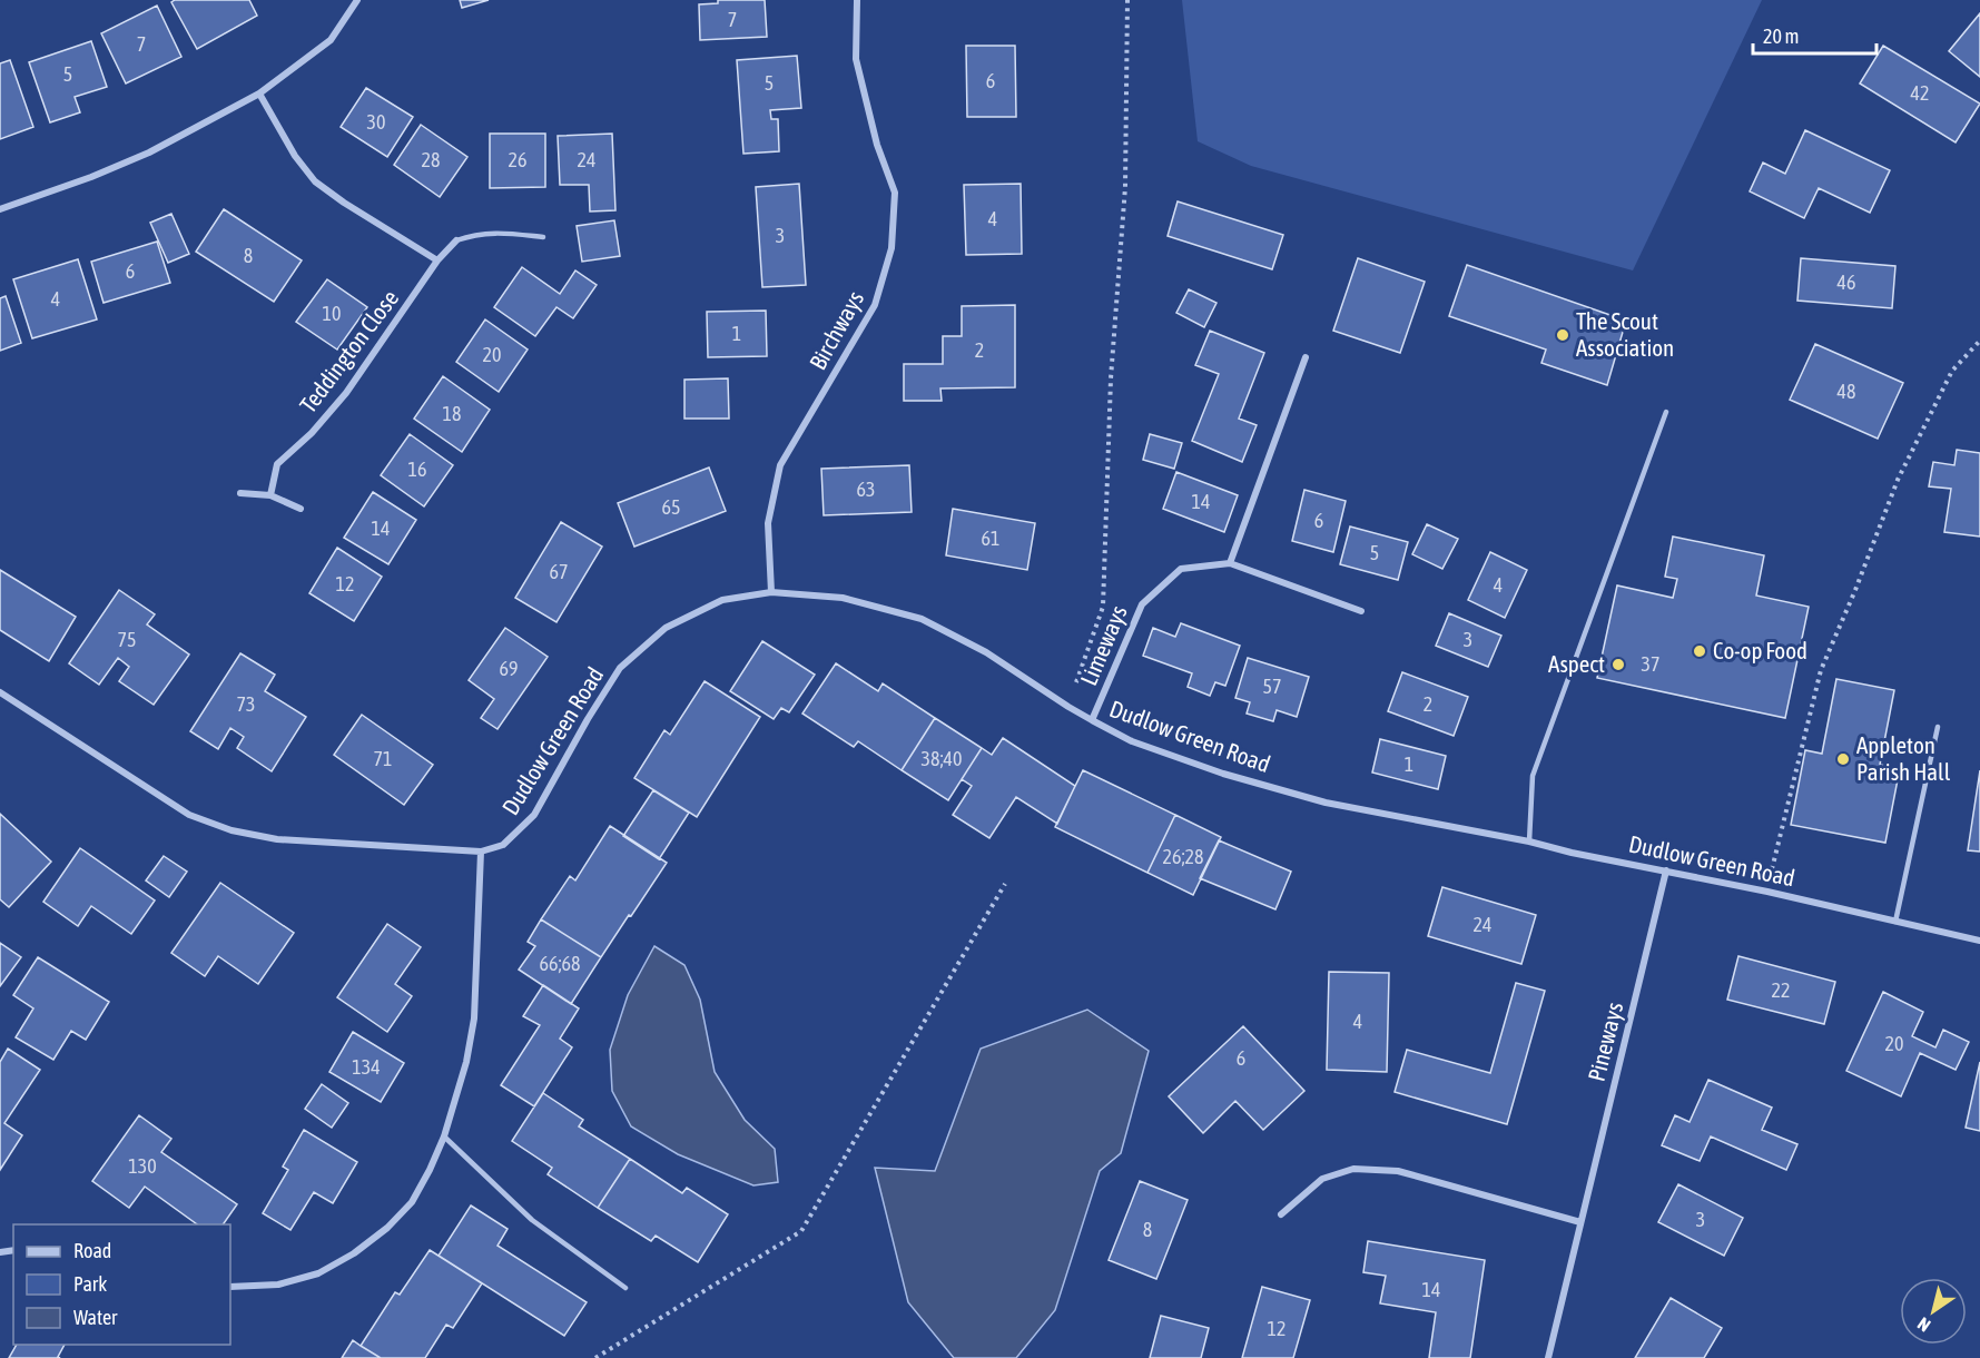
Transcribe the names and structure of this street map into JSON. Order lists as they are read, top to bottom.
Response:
{
  "streets": {
    "street": [
      "Birchways",
      "Teddington Close",
      "Limeways",
      "Dudlow Green Road",
      "Pineways"
    ]
  },
  "crossings": [
    ["Birchways", "Dudlow Green Road"],
    ["Limeways", "Dudlow Green Road"],
    ["Dudlow Green Road", "Pineways"]
  ],
  "places": [
    "The Scout Association",
    "Co-op Food",
    "Aspect",
    "Appleton Parish Hall"
  ],
  "house_numbers": [
    "7",
    "7",
    "5",
    "6",
    "5",
    "42",
    "30",
    "28",
    "26",
    "24",
    "4",
    "3",
    "8",
    "6",
    "46",
    "4",
    "10",
    "1",
    "2",
    "20",
    "48",
    "18",
    "16",
    "63",
    "14",
    "65",
    "6",
    "14",
    "61",
    "5",
    "67",
    "12",
    "4",
    "75",
    "3",
    "37",
    "69",
    "57",
    "73",
    "2",
    "71",
    "38;40",
    "1",
    "26;28",
    "24",
    "66;68",
    "22",
    "4",
    "20",
    "6",
    "134",
    "130",
    "3",
    "8",
    "14",
    "12"
  ],
  "legend": ["Road", "Park", "Water"],
  "scale_bar": "20 m",
  "north": "bottom left"
}
